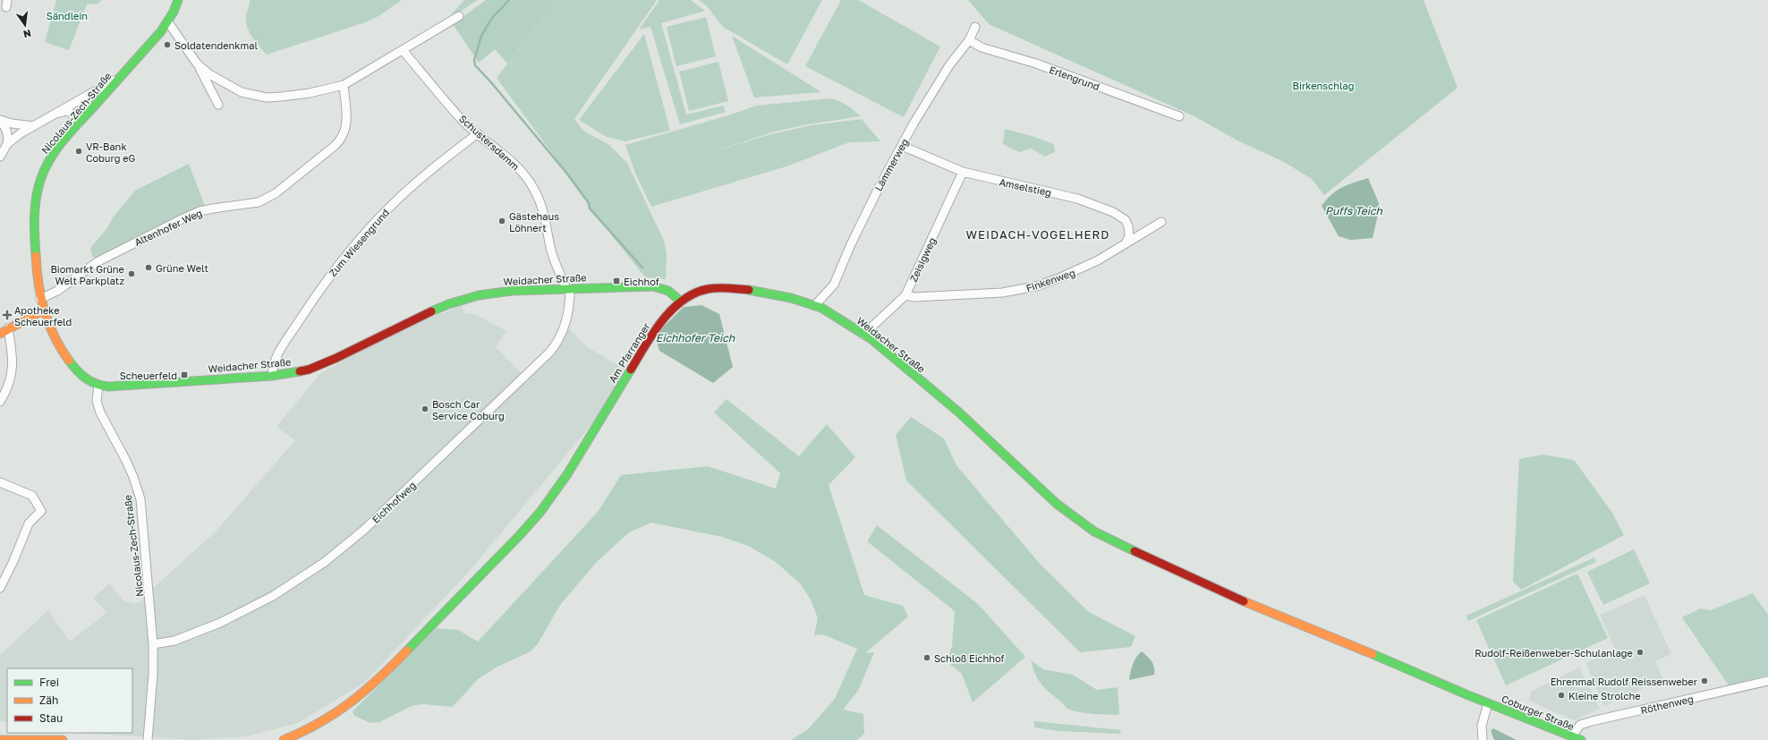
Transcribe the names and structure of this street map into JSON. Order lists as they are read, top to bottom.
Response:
{
  "streets": {
    "main road": [
      "Nicolaus-Zech-Straße",
      "Weidacher Straße",
      "Am Pfarranger",
      "Coburger Straße"
    ],
    "street": [
      "Erlengrund",
      "Schustersdamm",
      "Lämmerweg",
      "Amselstieg",
      "Altenhofer Weg",
      "Zum Wiesengrund",
      "Zeisigweg",
      "Finkenweg",
      "Eichhofweg",
      "Röthenweg"
    ]
  },
  "crossings": [
    ["Erlengrund", "Lämmerweg"],
    ["Nicolaus-Zech-Straße", "Altenhofer Weg"],
    ["Nicolaus-Zech-Straße", "Weidacher Straße"],
    ["Nicolaus-Zech-Straße", "Eichhofweg"],
    ["Schustersdamm", "Zum Wiesengrund"],
    ["Schustersdamm", "Weidacher Straße"],
    ["Schustersdamm", "Eichhofweg"],
    ["Lämmerweg", "Amselstieg"],
    ["Lämmerweg", "Weidacher Straße"],
    ["Amselstieg", "Zeisigweg"],
    ["Amselstieg", "Finkenweg"],
    ["Zum Wiesengrund", "Weidacher Straße"],
    ["Zeisigweg", "Weidacher Straße"],
    ["Zeisigweg", "Finkenweg"],
    ["Weidacher Straße", "Am Pfarranger"],
    ["Weidacher Straße", "Eichhofweg"],
    ["Weidacher Straße", "Coburger Straße"],
    ["Röthenweg", "Coburger Straße"]
  ],
  "districts": ["WEIDACH-VOGELHERD"],
  "water": ["Puffs Teich", "Eichhofer Teich"],
  "parks": ["Sändlein", "Birkenschlag"],
  "places": {
    "other": [
      "Soldatendenkmal",
      "VR-Bank Coburg eG",
      "Gästehaus Löhnert",
      "Grüne Welt",
      "Biomarkt Grüne Welt Parkplatz",
      "Bosch Car Service Coburg",
      "Rudolf-Reißenweber-Schulanlage",
      "Schloß Eichhof",
      "Ehrenmal Rudolf Reissenweber",
      "Kleine Strolche"
    ],
    "transit": ["Eichhof", "Scheuerfeld"],
    "health": ["Apotheke Scheuerfeld"]
  },
  "legend": ["Frei", "Zäh", "Stau"],
  "north": "bottom"
}
